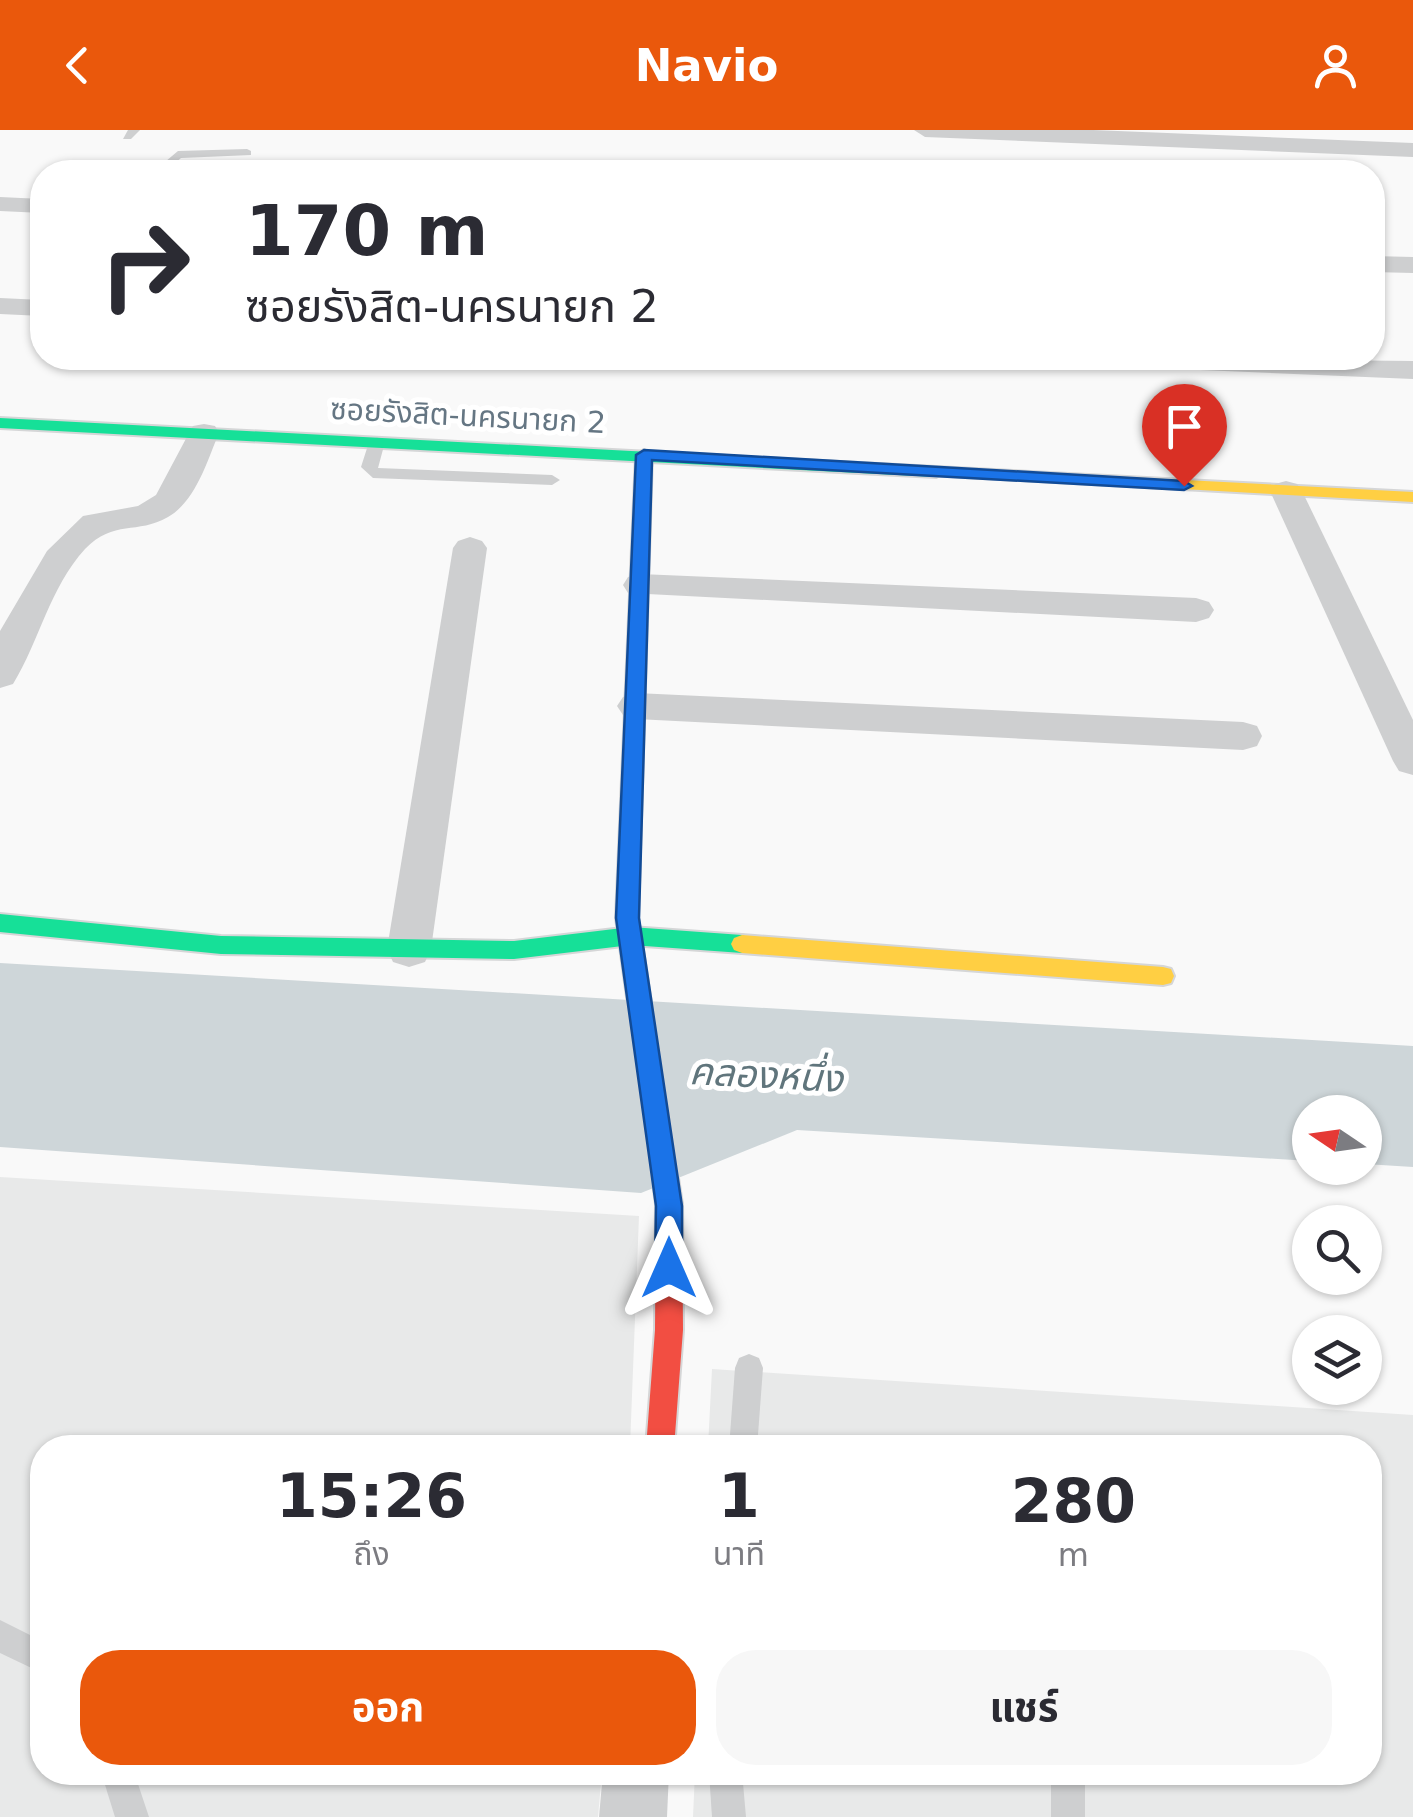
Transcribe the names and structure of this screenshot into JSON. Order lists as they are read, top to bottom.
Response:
{
  "streets": {
    "street": ["ซอยรังสิต-นครนายก 2"]
  },
  "water": ["คลองหนึ่ง"],
  "north": "left",
  "page": {
    "header": "Navio",
    "turn": ["170 m", "ซอยรังสิต-นครนายก 2"],
    "eta": [
      "15:26",
      "ถึง",
      "1",
      "นาที",
      "280",
      "m"
    ],
    "buttons": ["ออก", "แชร์"]
  }
}
